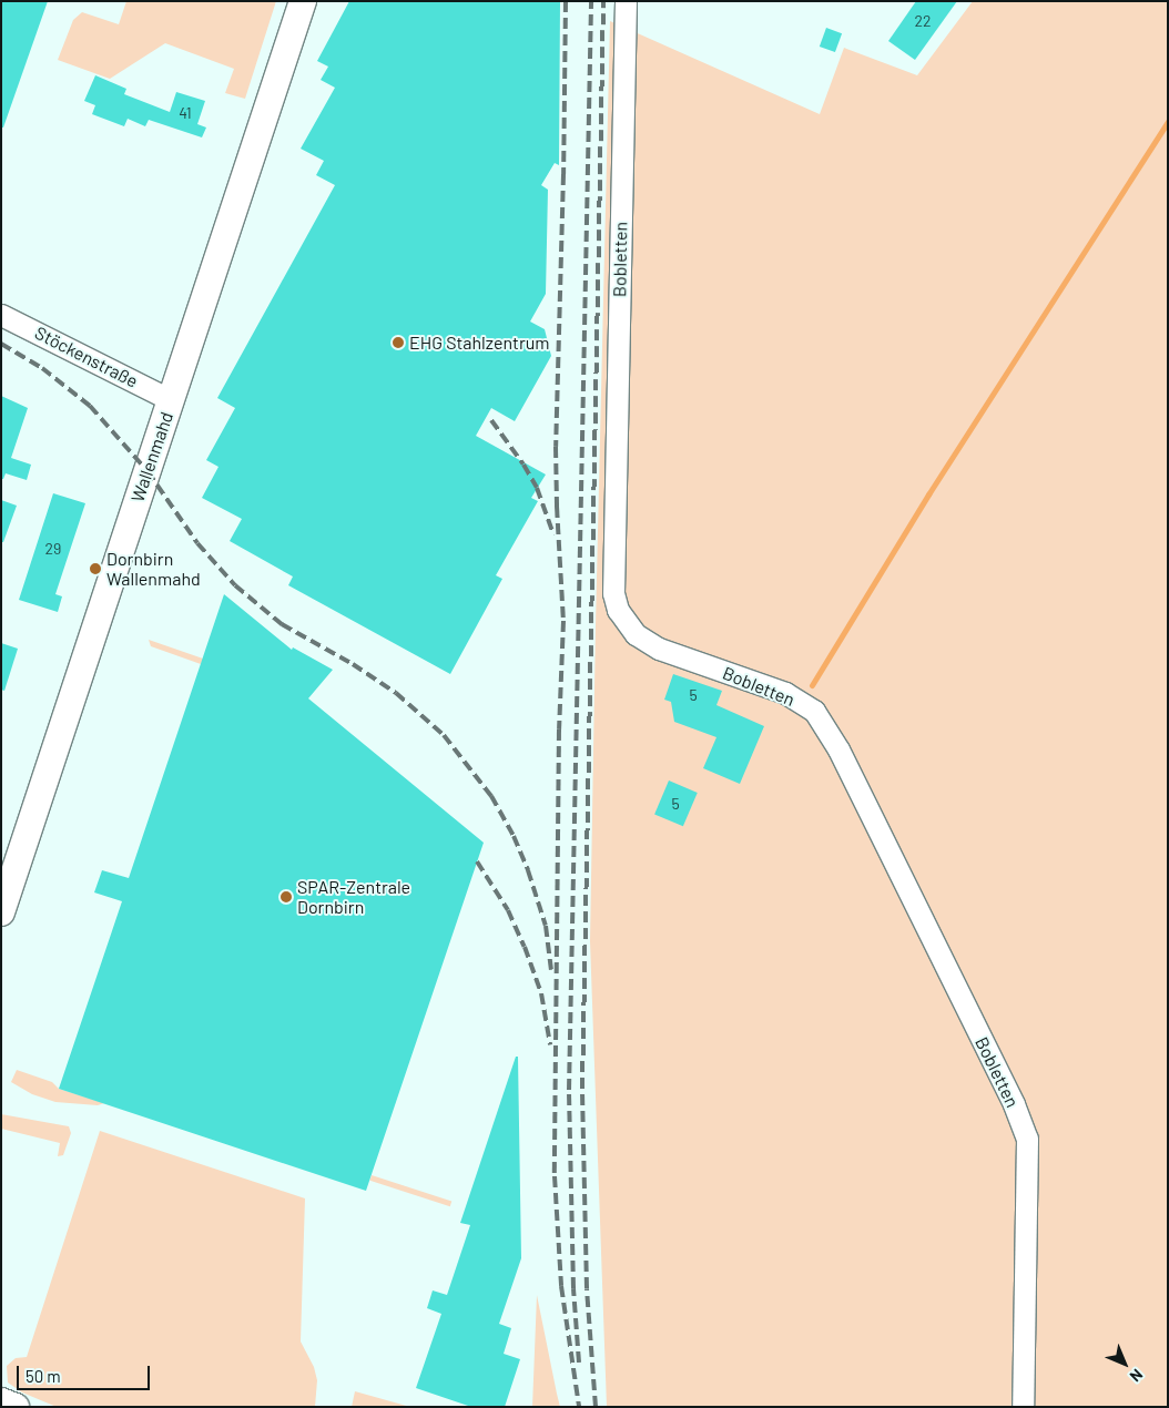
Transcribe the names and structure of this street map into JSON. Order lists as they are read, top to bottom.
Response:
{
  "streets": {
    "main road": ["Wallenmahd"],
    "street": ["Bobletten", "Stöckenstraße"]
  },
  "crossings": [
    ["Stöckenstraße", "Wallenmahd"]
  ],
  "places": ["EHG Stahlzentrum", "Dornbirn Wallenmahd", "SPAR-Zentrale Dornbirn"],
  "house_numbers": [
    "22",
    "41",
    "29",
    "5",
    "5"
  ],
  "scale_bar": "50 m",
  "north": "bottom right"
}
